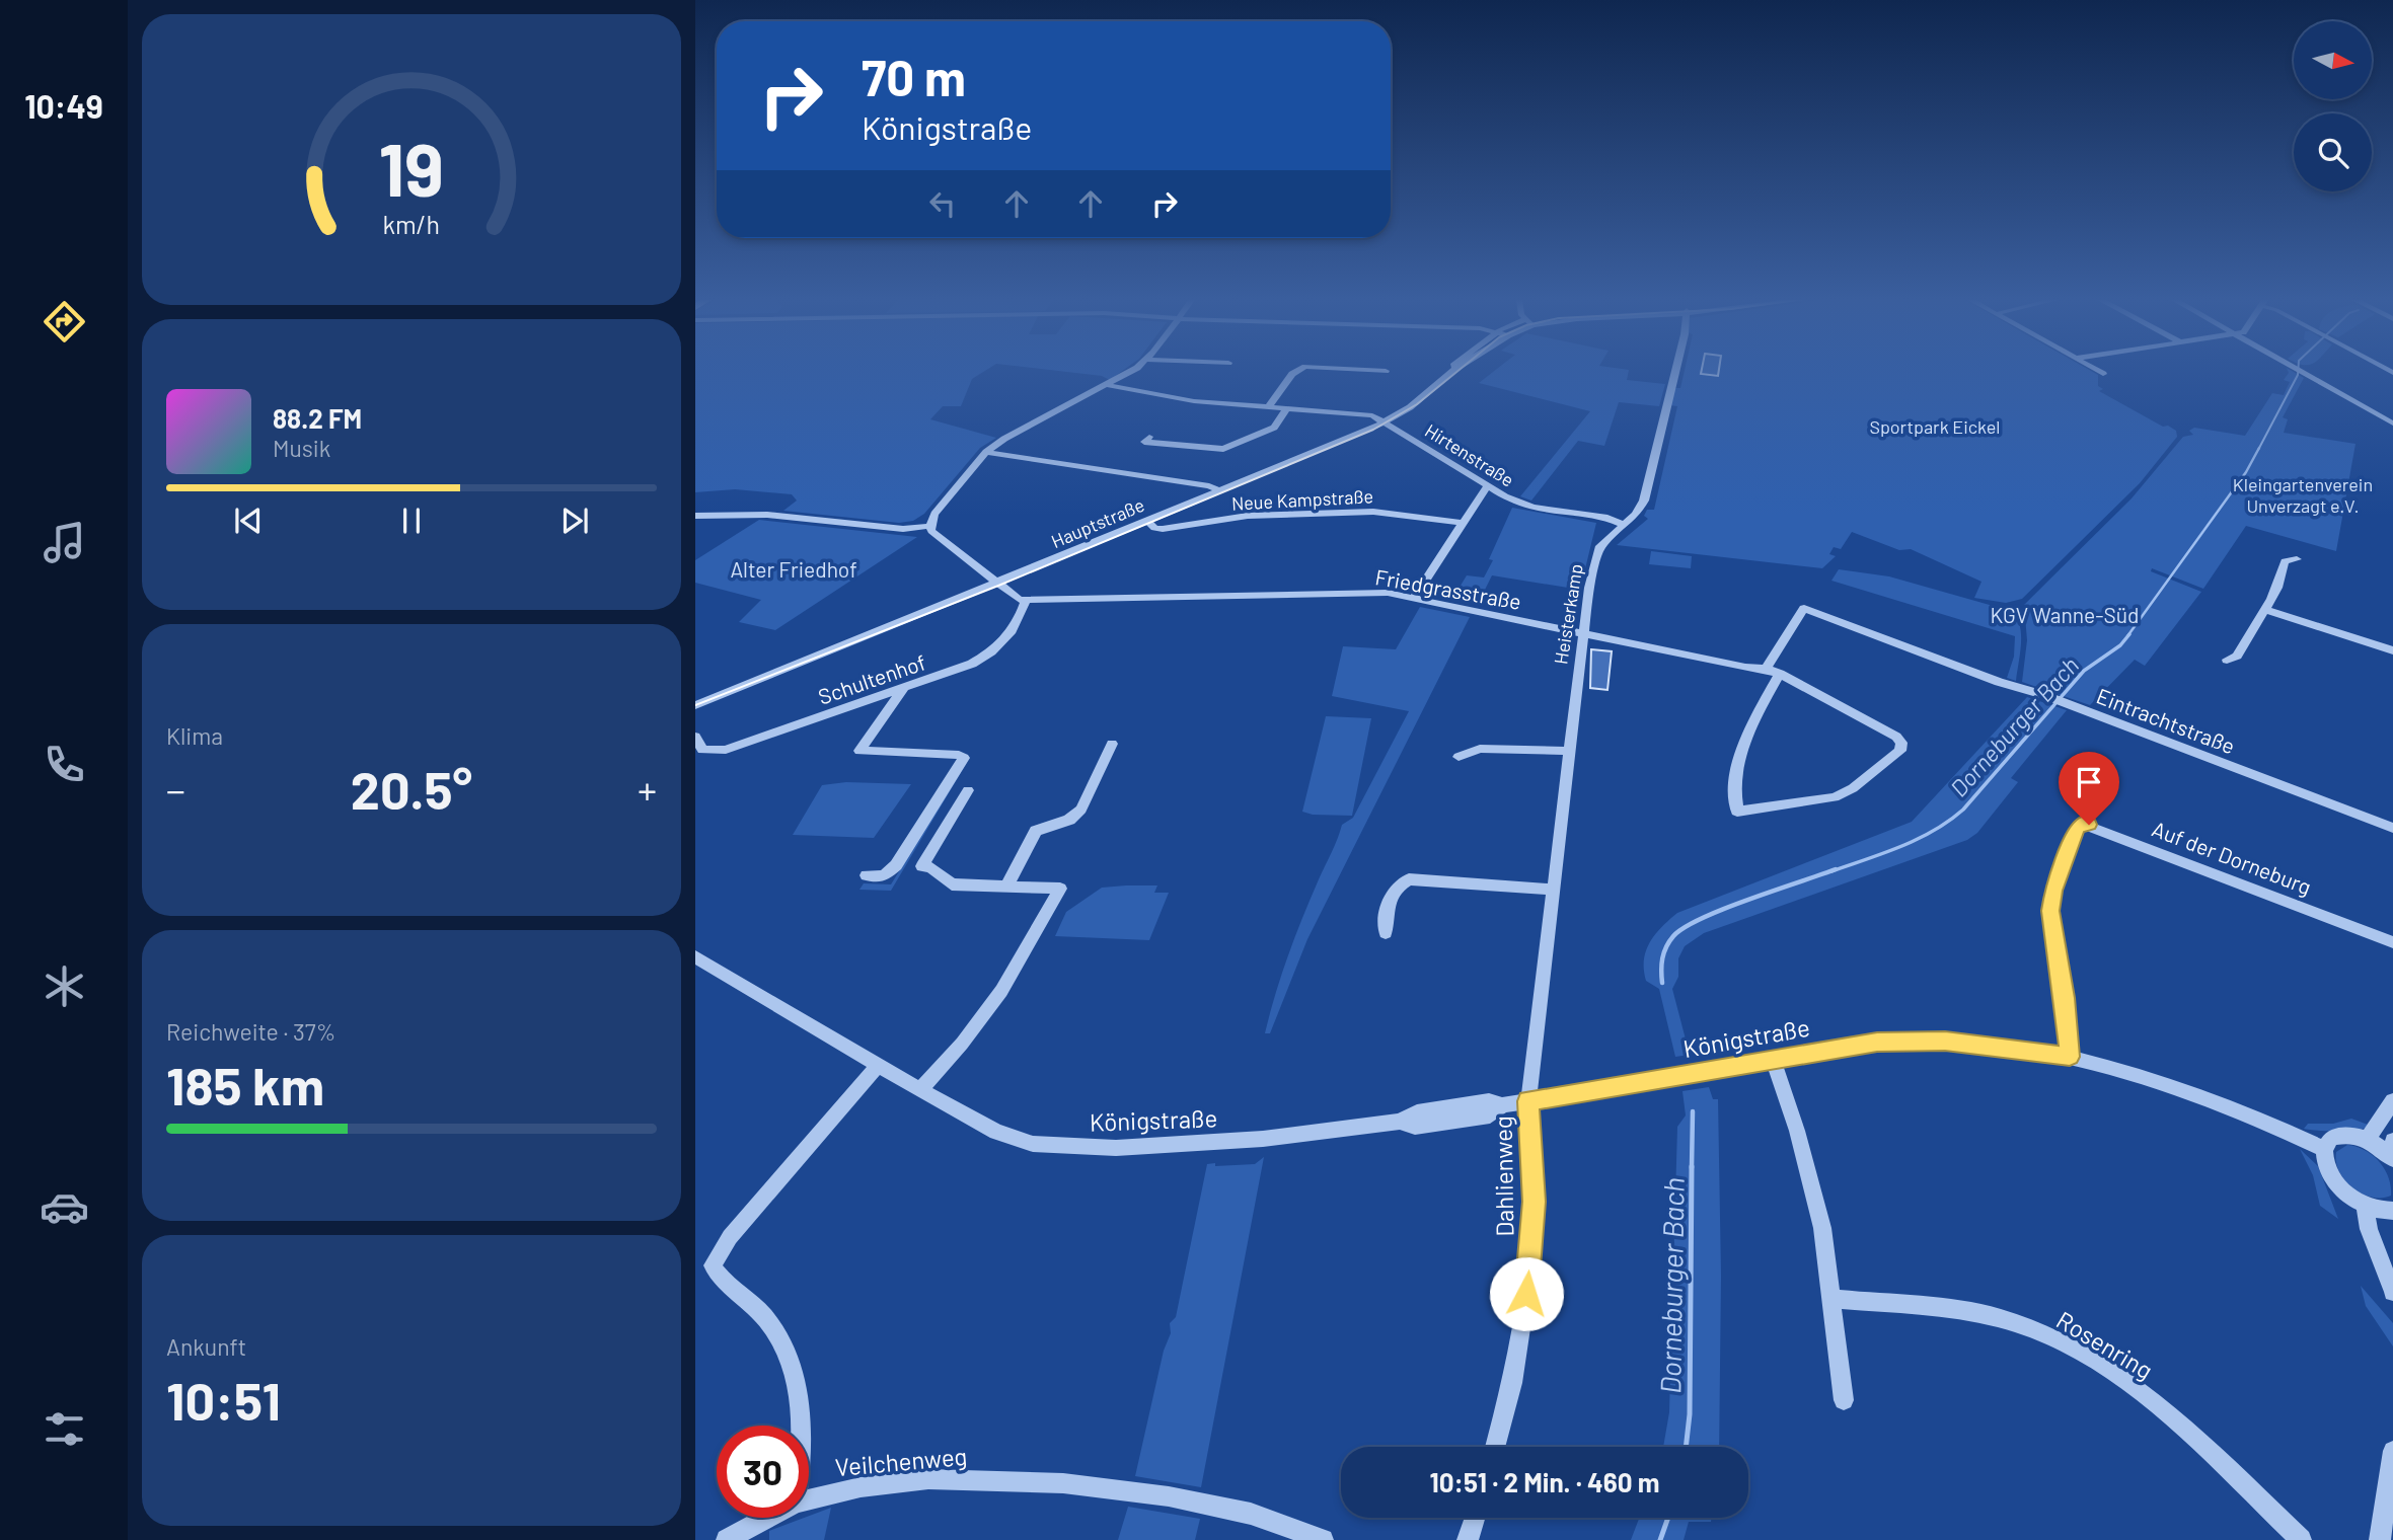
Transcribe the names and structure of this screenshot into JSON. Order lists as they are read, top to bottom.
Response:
{
  "streets": {
    "street": [
      "Hirtenstraße",
      "Neue Kampstraße",
      "Hauptstraße",
      "Friedgrasstraße",
      "Heisterkamp",
      "Schultenhof",
      "Eintrachtstraße",
      "Auf der Dorneburg",
      "Königstraße",
      "Dahlienweg",
      "Rosenring",
      "Veilchenweg"
    ]
  },
  "crossings": [
    ["Hirtenstraße", "Hauptstraße"],
    ["Hirtenstraße", "Heisterkamp"],
    ["Neue Kampstraße", "Hauptstraße"],
    ["Friedgrasstraße", "Heisterkamp"],
    ["Friedgrasstraße", "Schultenhof"],
    ["Friedgrasstraße", "Eintrachtstraße"],
    ["Heisterkamp", "Königstraße"],
    ["Heisterkamp", "Dahlienweg"],
    ["Auf der Dorneburg", "Königstraße"],
    ["Königstraße", "Dahlienweg"]
  ],
  "water": ["Dorneburger Bach"],
  "parks": [
    "Sportpark Eickel",
    "Kleingartenverein Unverzagt e.V.",
    "Alter Friedhof",
    "KGV Wanne-Süd"
  ],
  "north": "right",
  "page": {
    "tabs": "10:49",
    "turn": ["70 m", "Königstraße"],
    "song": ["88.2 FM", "Musik"],
    "tile": [
      "Klima",
      ["Reichweite · 37%", "185 km"],
      ["Ankunft", "10:51"]
    ],
    "heat": ["−", "20.5°", "+"],
    "limit": "30",
    "trip": "10:51 · 2 Min. · 460 m",
    "gauge": ["19", "km/h"]
  }
}
